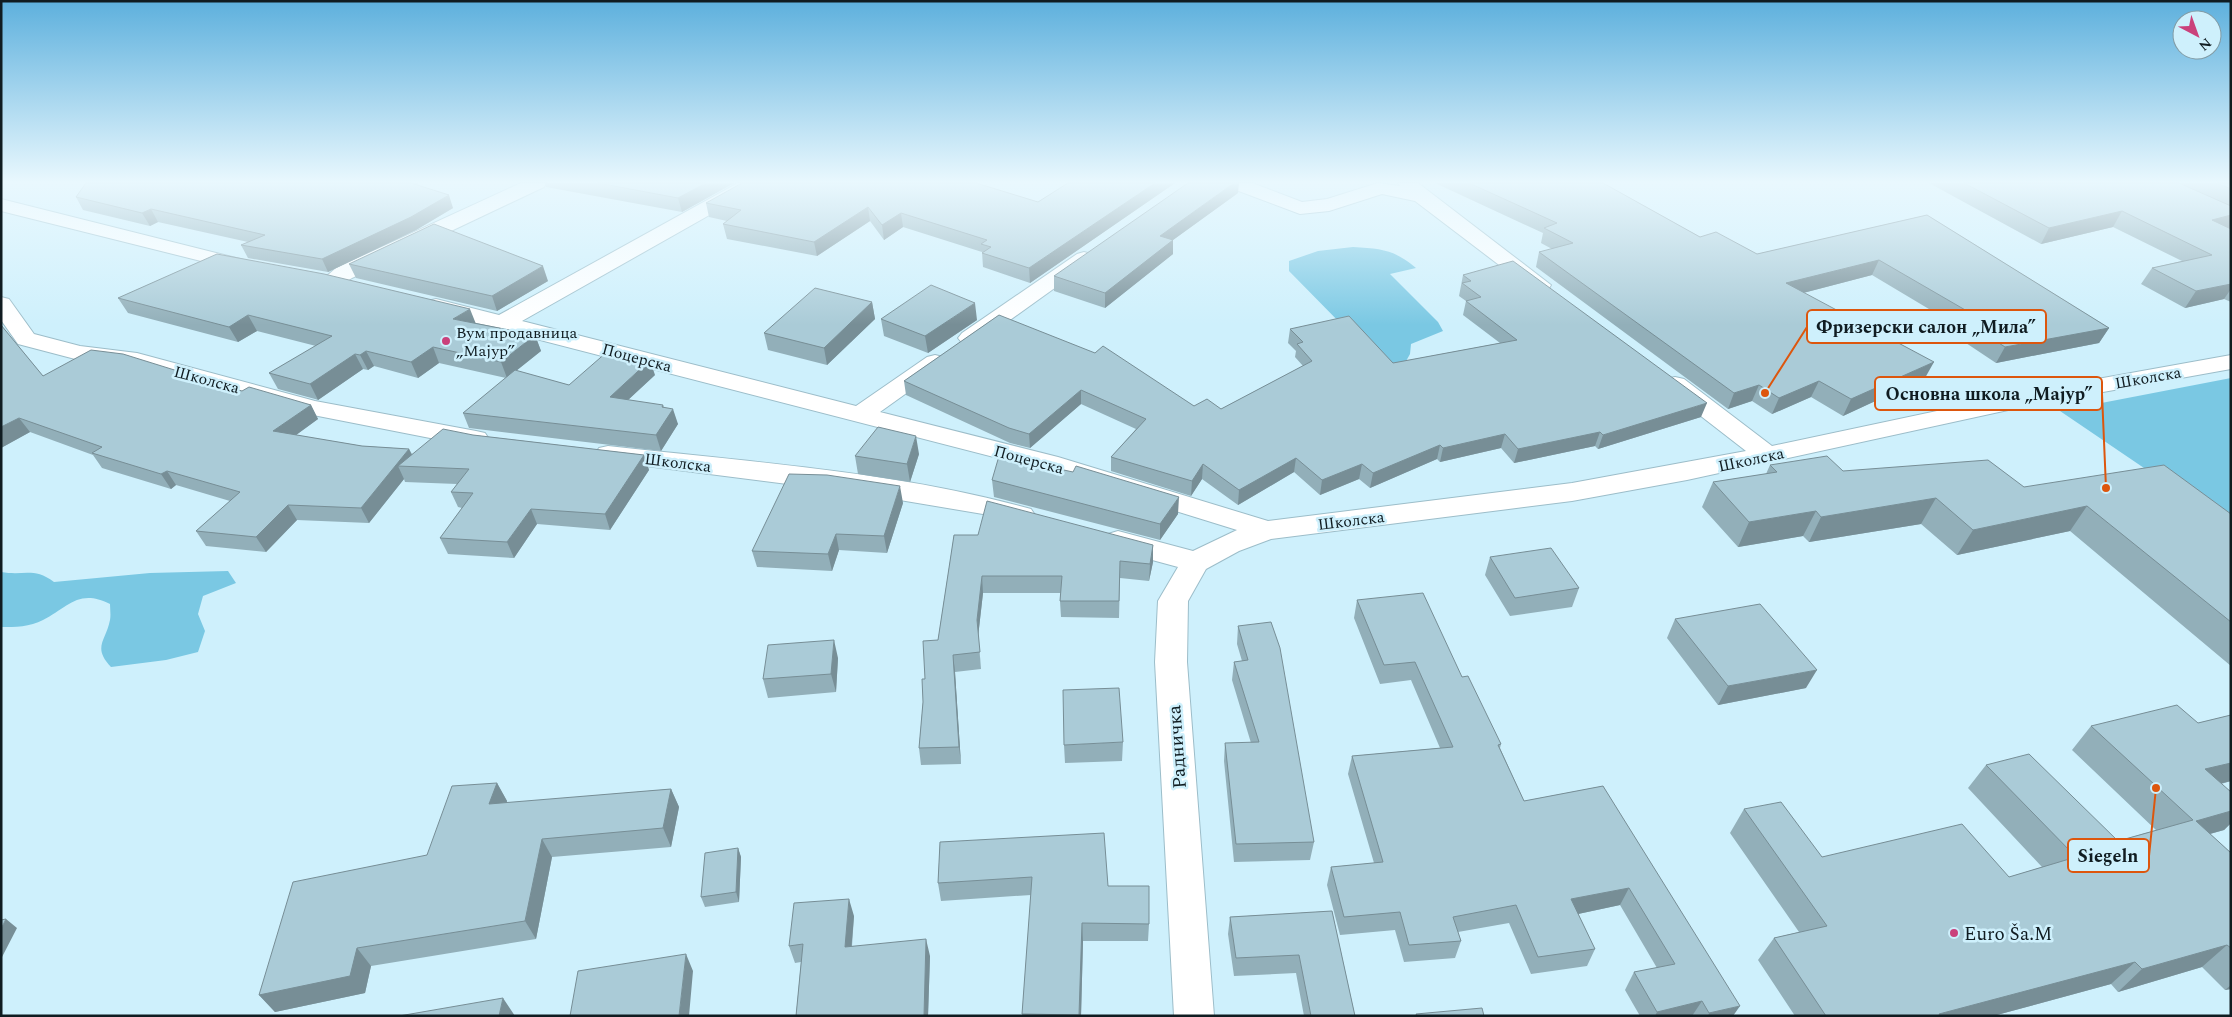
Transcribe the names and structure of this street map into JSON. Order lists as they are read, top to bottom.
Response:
{
  "streets": {
    "street": ["Поцерска", "Школска", "Радничка"]
  },
  "crossings": [
    ["Поцерска", "Школска"]
  ],
  "places": [
    "Вум продавница „Мајур”",
    "Фризерски салон „Мила”",
    "Основна школа „Мајур”",
    "Siegeln",
    "Euro Ša.M"
  ],
  "north": "bottom right"
}
